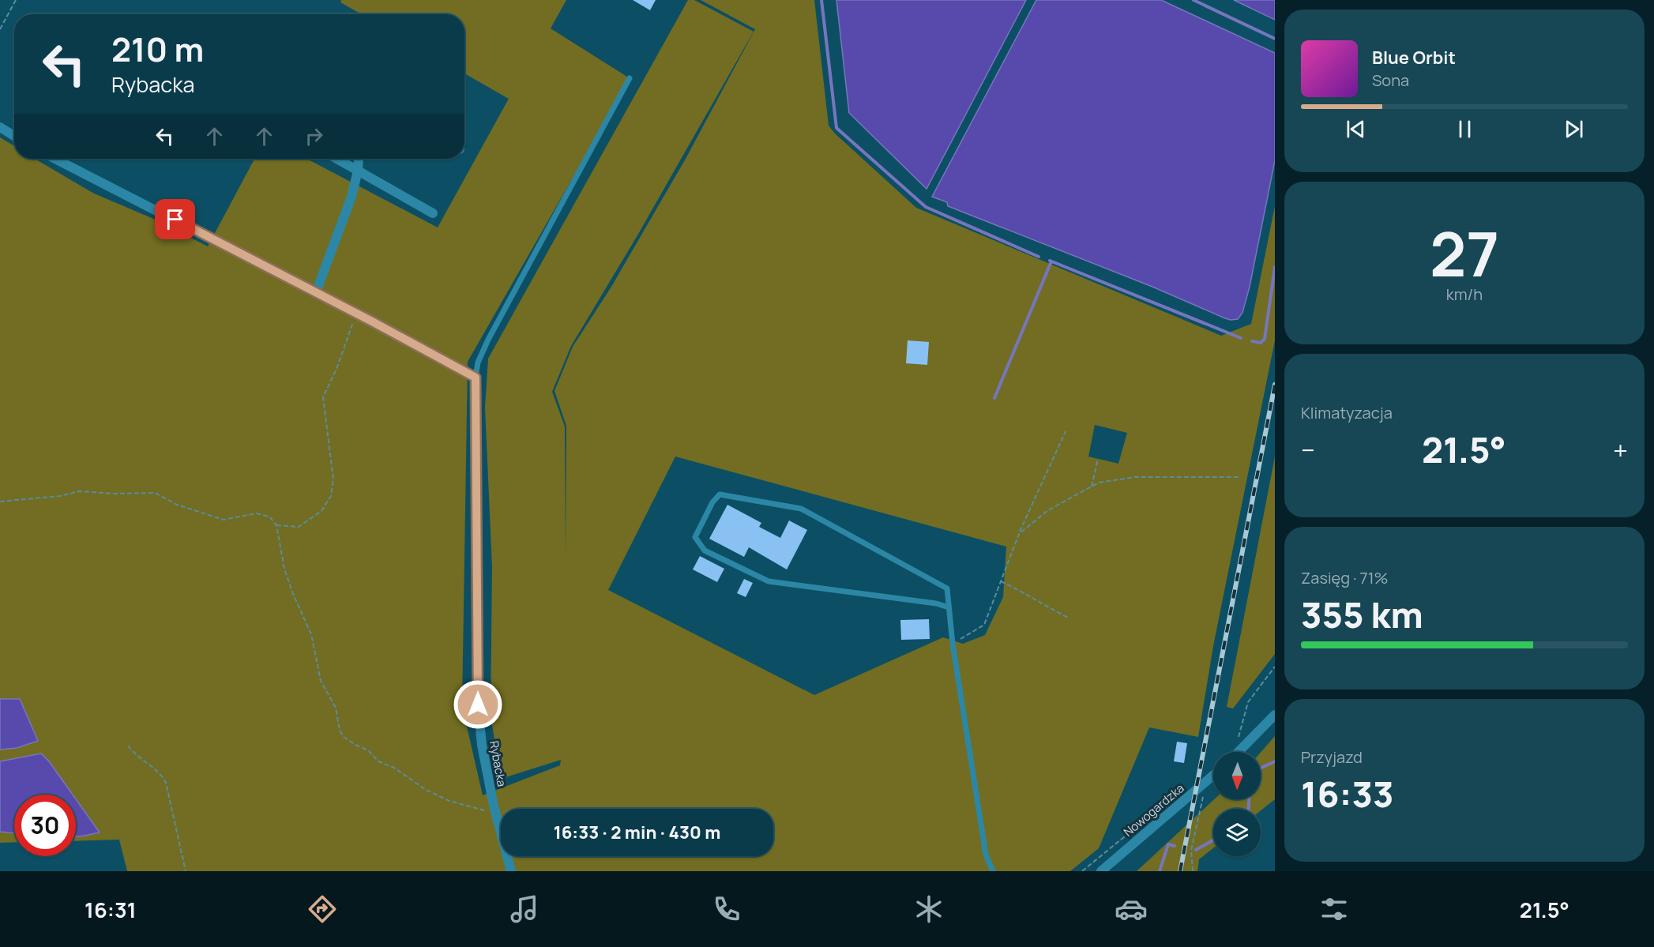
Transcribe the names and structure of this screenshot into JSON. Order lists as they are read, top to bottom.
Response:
{
  "streets": {
    "street": ["Rybacka", "Nowogardzka"]
  },
  "north": "bottom",
  "page": {
    "turn": ["210 m", "Rybacka"],
    "song": ["Blue Orbit", "Sona"],
    "tile": [
      ["27", "km/h"],
      "Klimatyzacja",
      ["Zasięg · 71%", "355 km"],
      ["Przyjazd", "16:33"]
    ],
    "heat": ["−", "21.5°", "+"],
    "limit": "30",
    "trip": "16:33 · 2 min · 430 m",
    "tabs": ["16:31", "21.5°"]
  }
}
